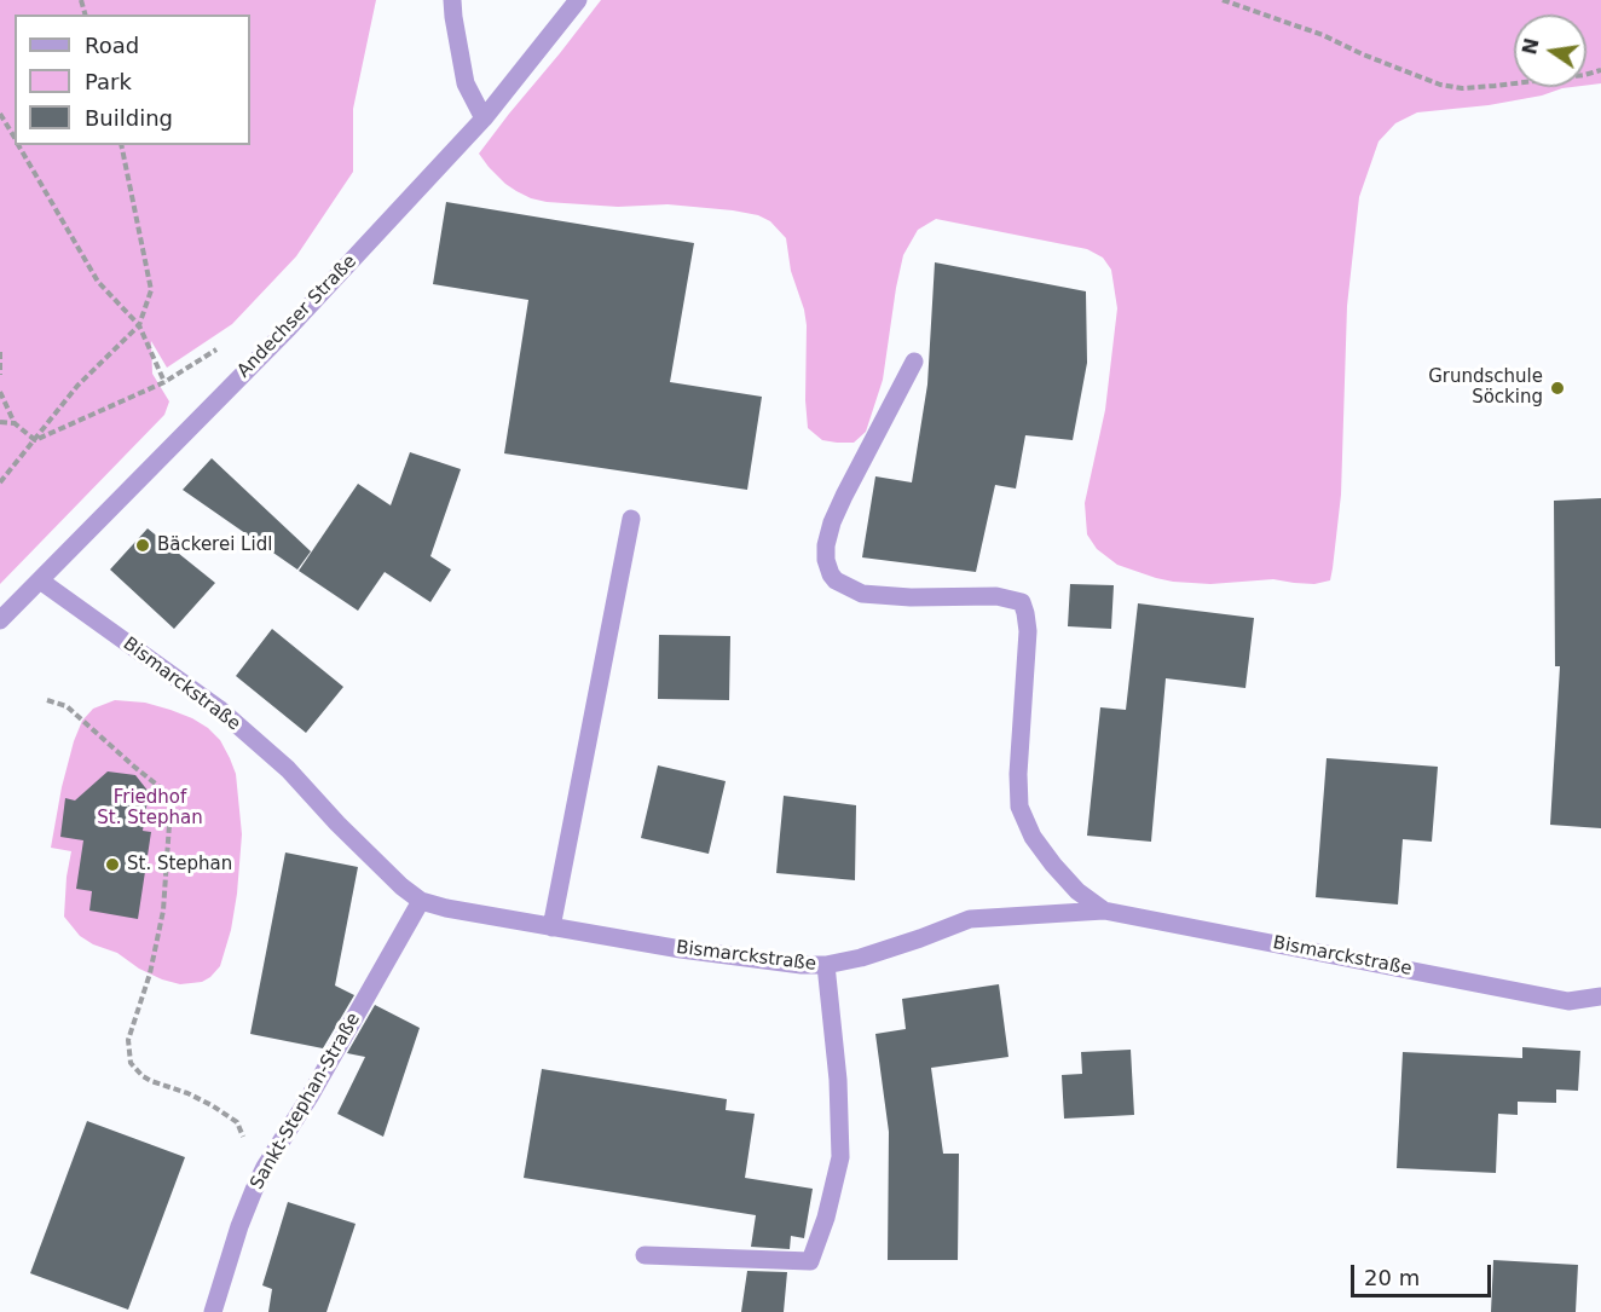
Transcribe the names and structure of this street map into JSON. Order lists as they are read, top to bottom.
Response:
{
  "streets": {
    "street": ["Andechser Straße", "Bismarckstraße", "Sankt-Stephan-Straße"]
  },
  "crossings": [
    ["Andechser Straße", "Bismarckstraße"],
    ["Bismarckstraße", "Sankt-Stephan-Straße"]
  ],
  "parks": ["Friedhof St. Stephan"],
  "places": ["Grundschule Söcking", "Bäckerei Lidl", "St. Stephan"],
  "legend": ["Road", "Park", "Building"],
  "scale_bar": "20 m",
  "north": "left"
}
